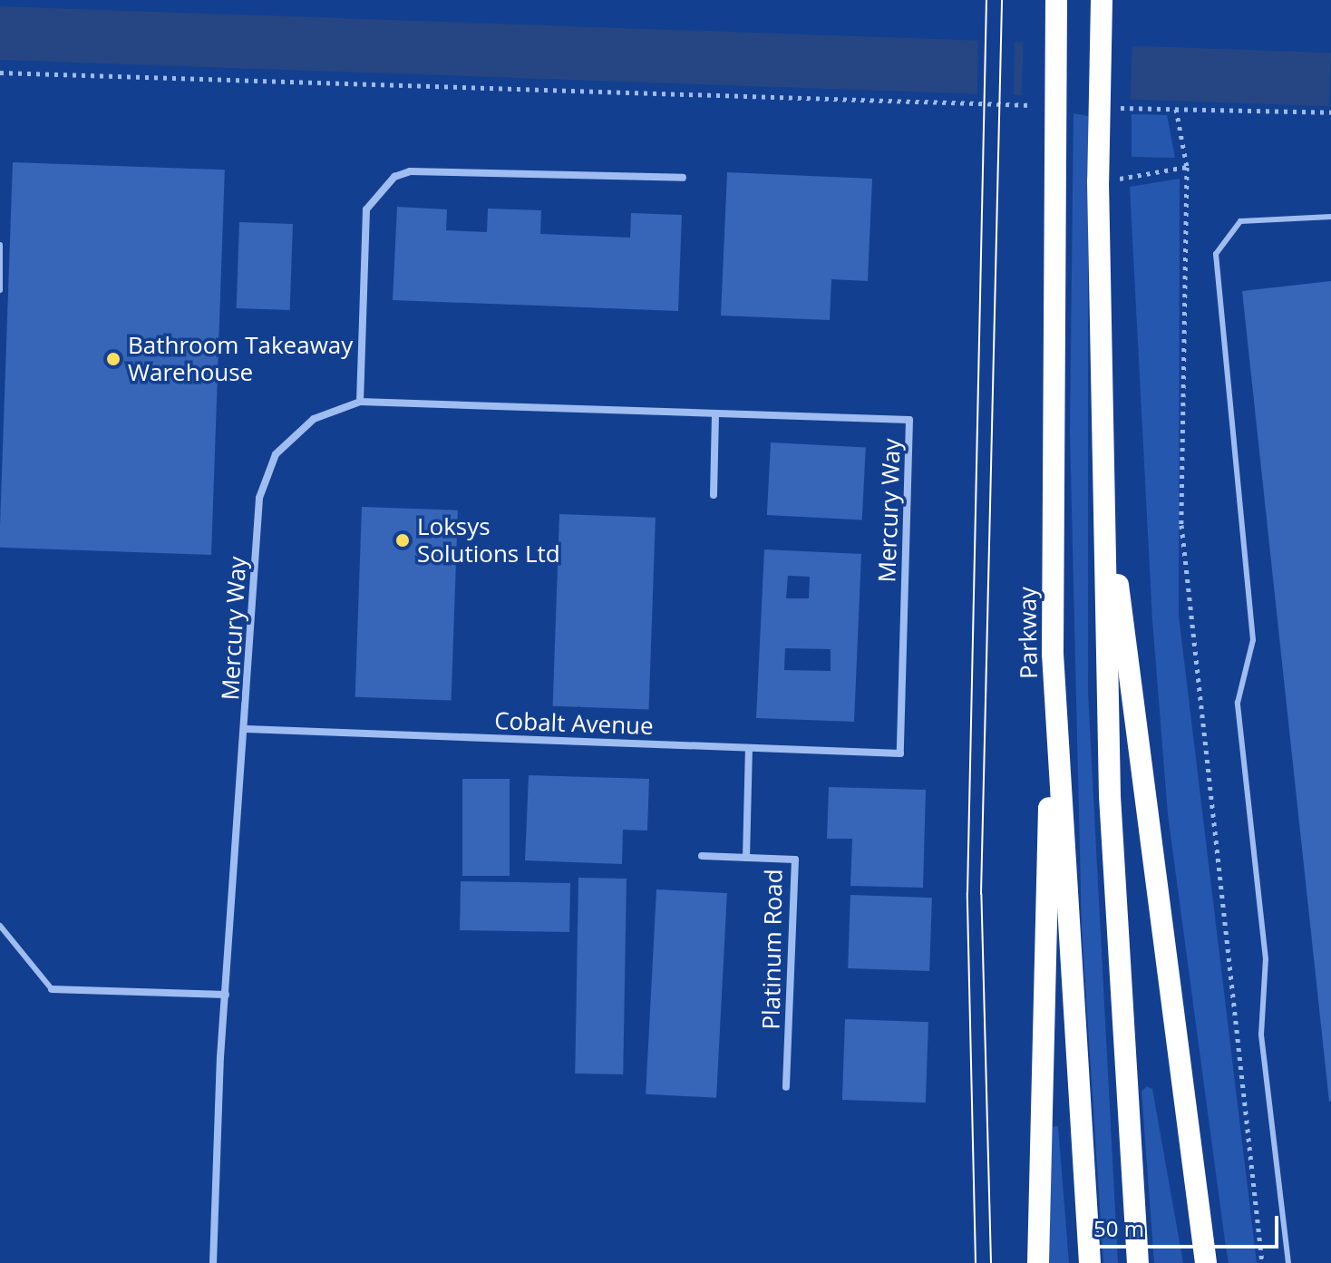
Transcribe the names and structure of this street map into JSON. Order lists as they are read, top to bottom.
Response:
{
  "streets": {
    "highway": ["Parkway"],
    "street": ["Mercury Way", "Cobalt Avenue", "Platinum Road"]
  },
  "crossings": [
    ["Mercury Way", "Cobalt Avenue"],
    ["Cobalt Avenue", "Platinum Road"]
  ],
  "places": ["Bathroom Takeaway Warehouse", "Loksys Solutions Ltd"],
  "scale_bar": "50 m"
}
